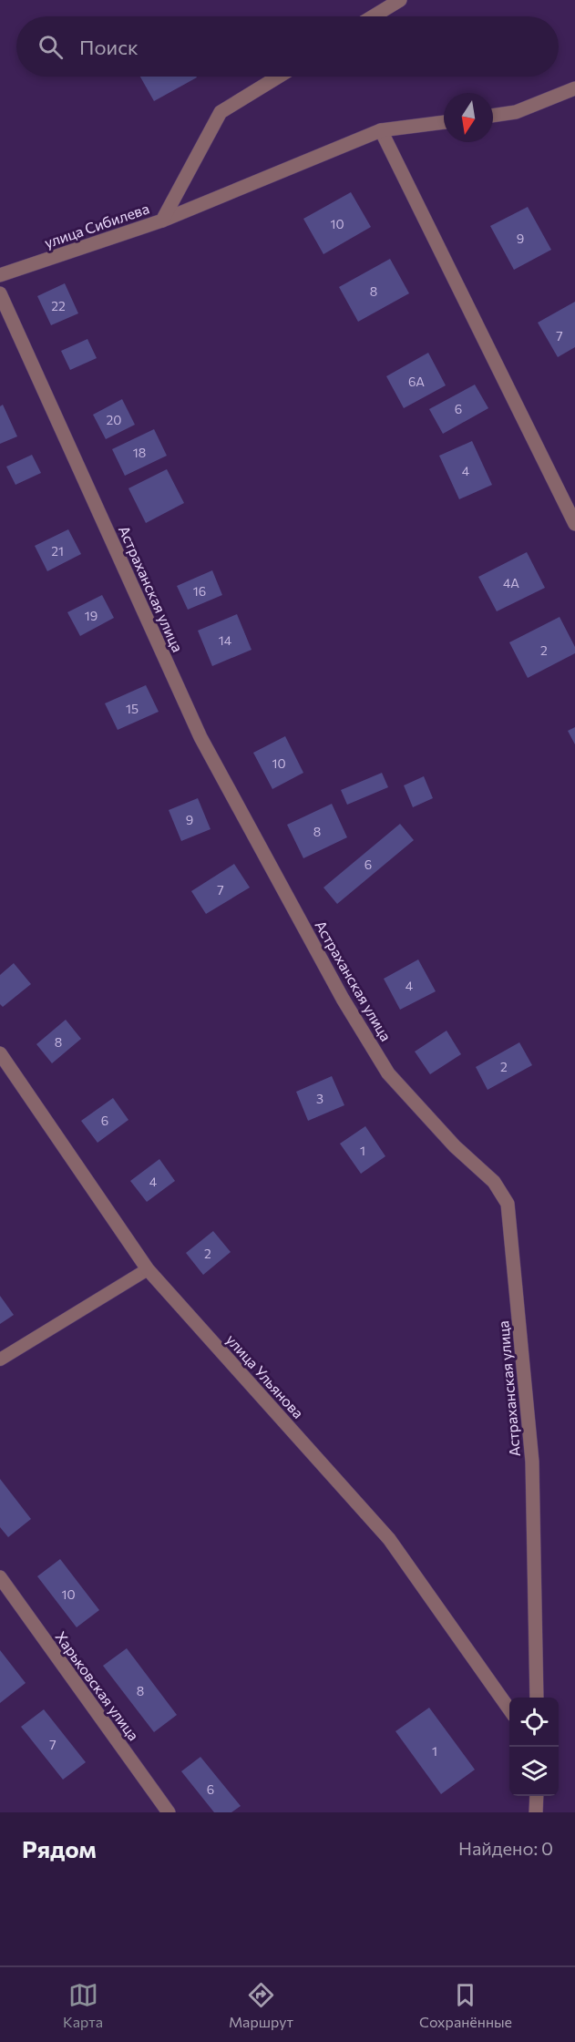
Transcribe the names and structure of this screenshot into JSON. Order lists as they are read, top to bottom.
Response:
{
  "streets": {
    "street": [
      "улица Сибилева",
      "Астраханская улица",
      "улица Ульянова",
      "Харьковская улица"
    ]
  },
  "house_numbers": [
    "10",
    "9",
    "8",
    "22",
    "7",
    "6А",
    "6",
    "20",
    "18",
    "4",
    "21",
    "4А",
    "16",
    "19",
    "14",
    "2",
    "15",
    "10",
    "9",
    "8",
    "6",
    "7",
    "4",
    "8",
    "2",
    "3",
    "6",
    "1",
    "4",
    "2",
    "10",
    "8",
    "7",
    "1",
    "6"
  ],
  "north": "bottom",
  "page": {
    "search": "Поиск",
    "heading": ["Рядом", "Найдено: 0"],
    "nav": ["Карта", "Маршрут", "Сохранённые"]
  }
}
